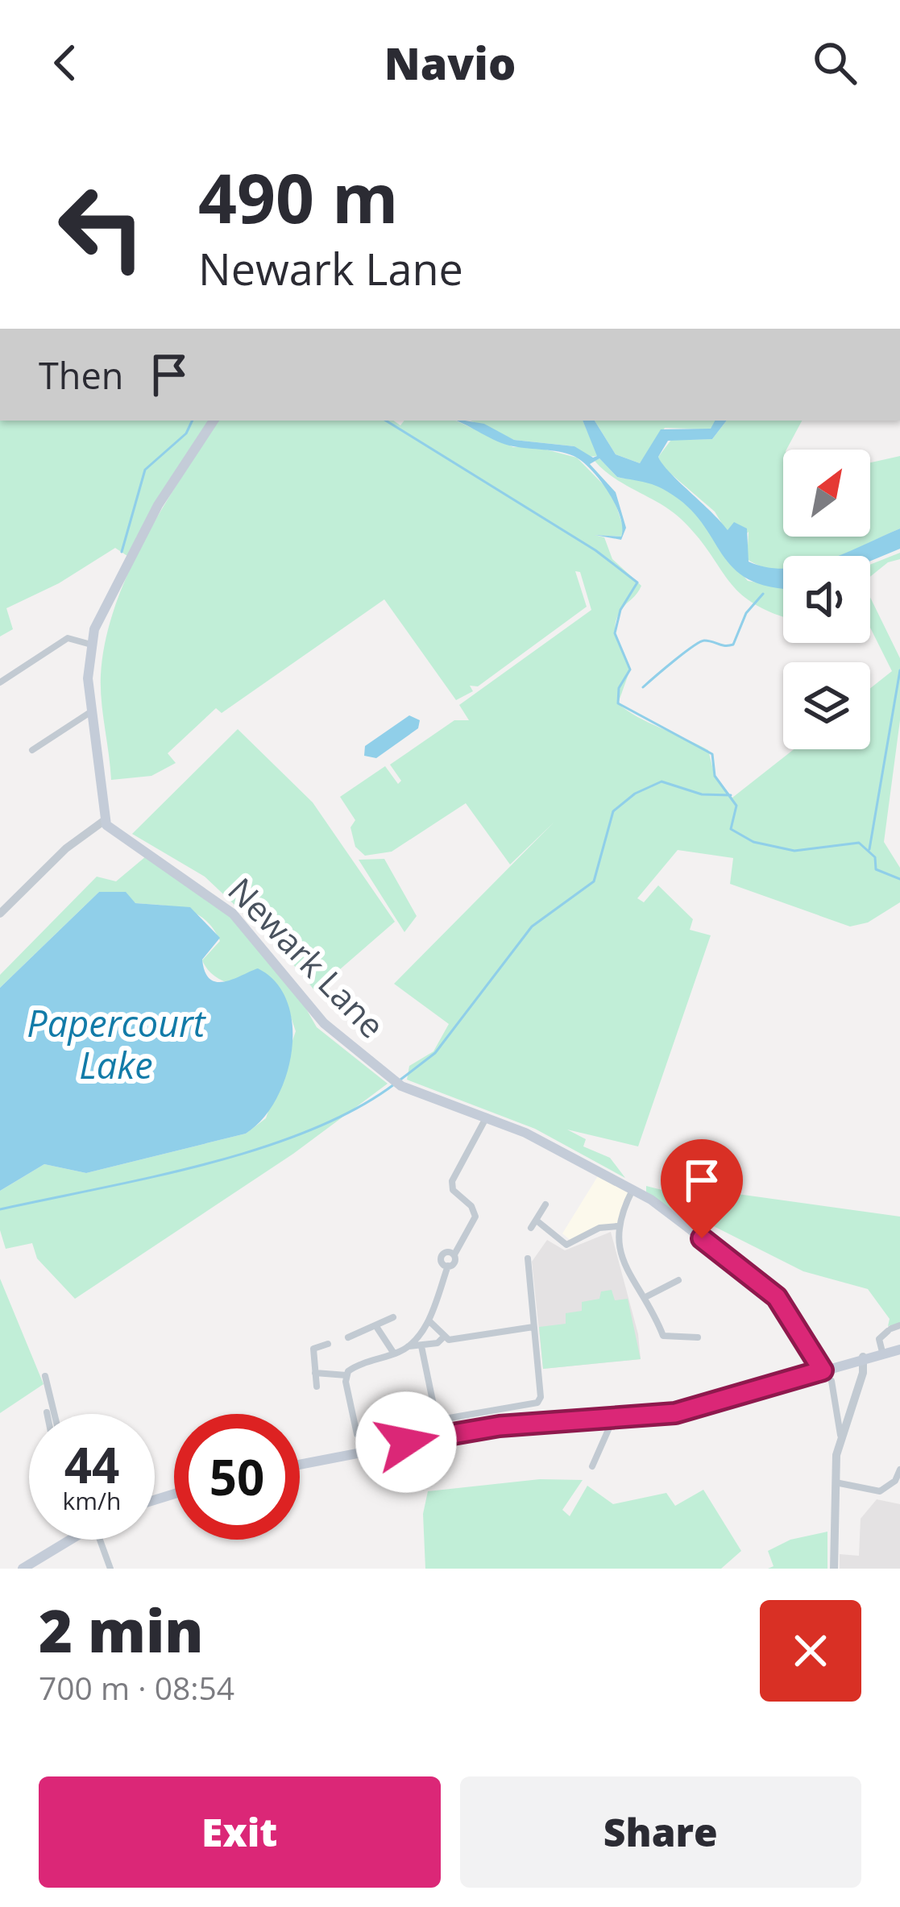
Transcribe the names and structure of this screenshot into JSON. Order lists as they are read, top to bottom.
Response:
{
  "streets": {
    "main road": ["Newark Lane"]
  },
  "water": ["Papercourt Lake"],
  "north": "top right",
  "page": {
    "header": "Navio",
    "turn": ["490 m", "Newark Lane"],
    "then": "Then",
    "speed": "44 km/h",
    "limit": "50",
    "heading": ["2 min", "700 m · 08:54"],
    "buttons": ["Exit", "Share"]
  }
}
